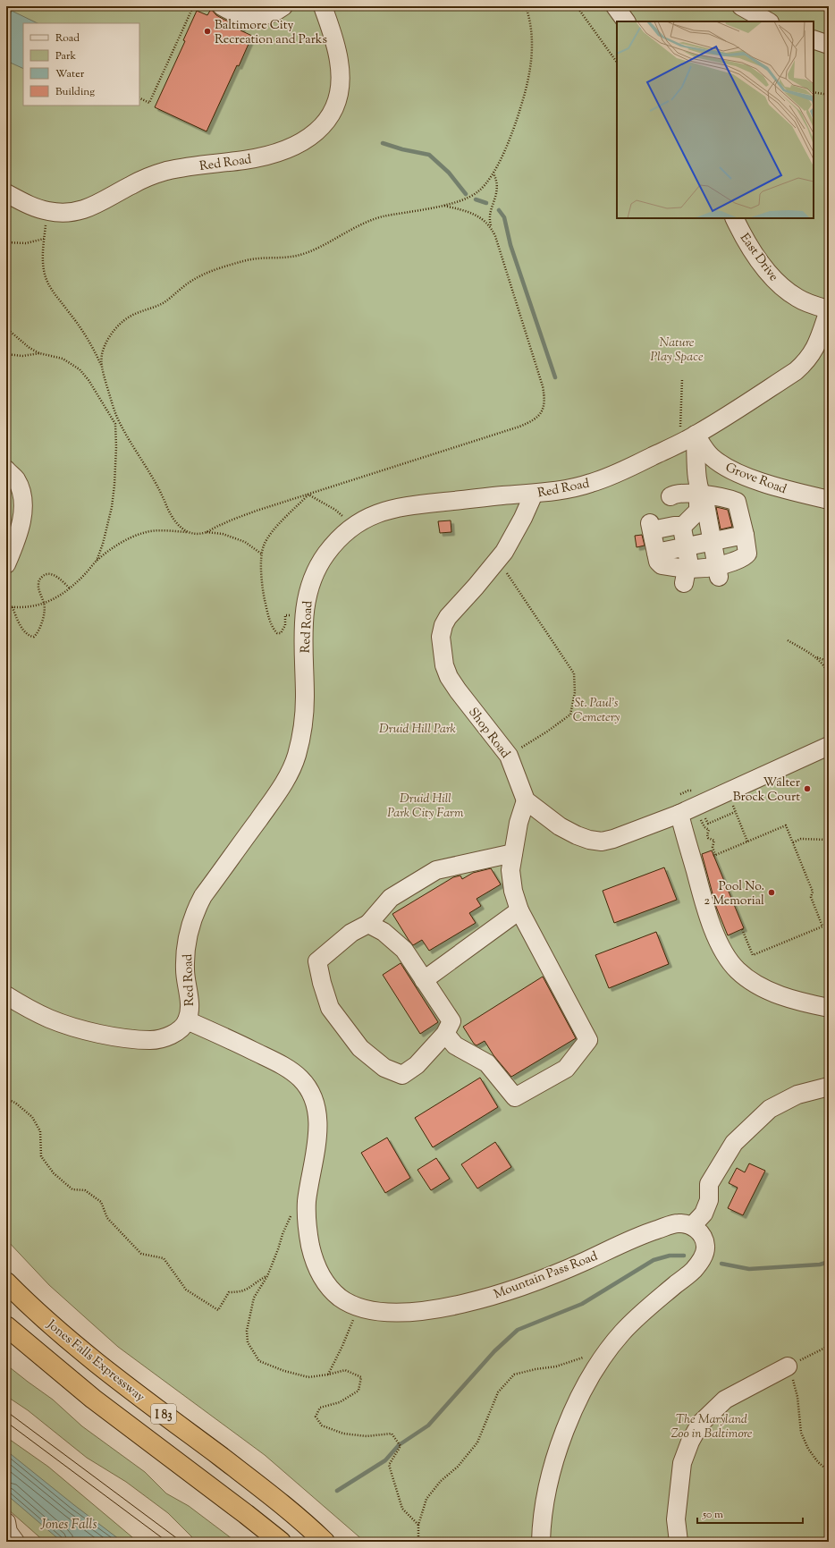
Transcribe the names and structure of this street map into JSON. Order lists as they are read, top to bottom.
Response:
{
  "streets": {
    "highway": ["Jones Falls Expressway", "I 83"],
    "street": [
      "Red Road",
      "East Drive",
      "Grove Road",
      "Shop Road",
      "Mountain Pass Road"
    ]
  },
  "crossings": [
    ["Red Road", "East Drive"],
    ["Red Road", "Grove Road"],
    ["Red Road", "Shop Road"],
    ["Red Road", "Mountain Pass Road"]
  ],
  "water": ["Jones Falls"],
  "parks": [
    "Nature Play Space",
    "St. Paul's Cemetery",
    "Druid Hill Park",
    "Druid Hill Park City Farm",
    "The Maryland Zoo in Baltimore"
  ],
  "places": ["Baltimore City Recreation and Parks", "Walter Brock Court", "Pool No. 2 Memorial"],
  "legend": [
    "Road",
    "Park",
    "Water",
    "Building"
  ],
  "scale_bar": "50 m"
}
